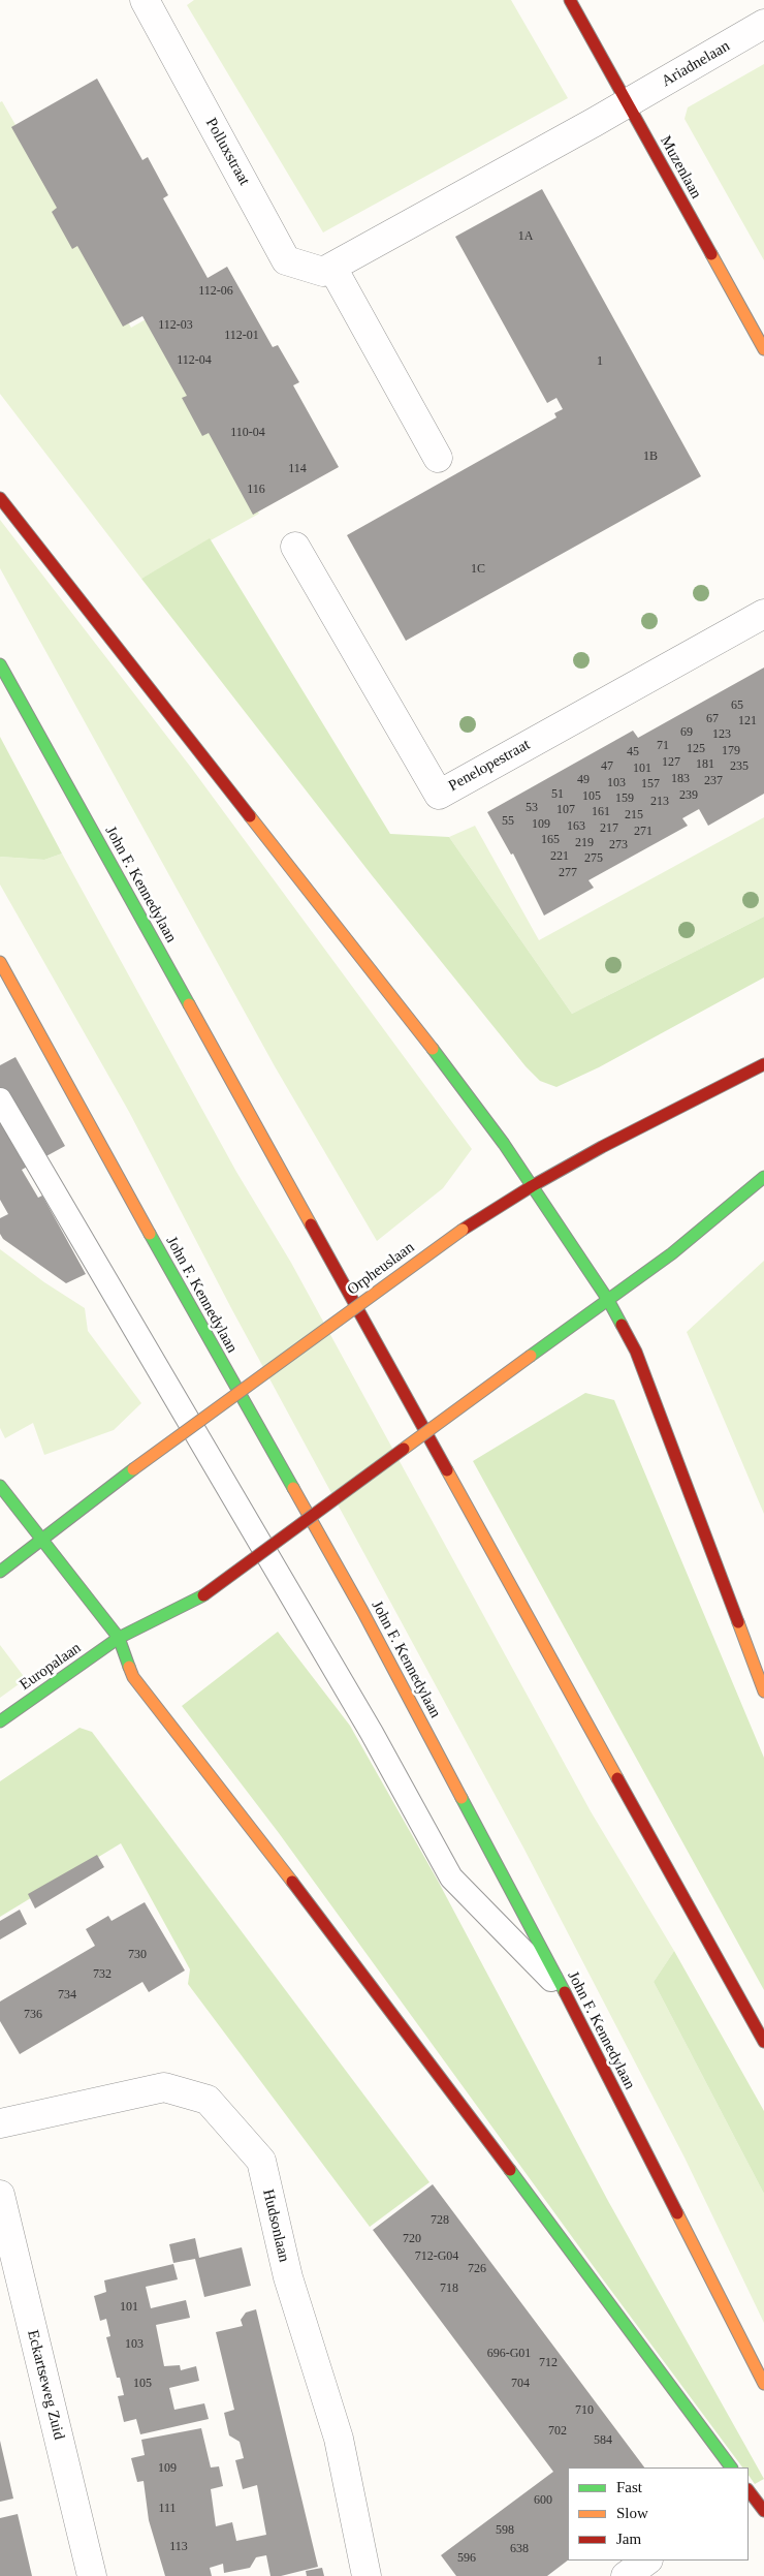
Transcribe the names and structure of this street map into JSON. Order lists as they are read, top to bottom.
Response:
{
  "streets": {
    "main road": [
      "Muzenlaan",
      "John F. Kennedylaan",
      "Orpheuslaan",
      "Europalaan"
    ],
    "street": [
      "Ariadnelaan",
      "Polluxstraat",
      "Penelopestraat",
      "Hudsonlaan",
      "Eckartseweg Zuid"
    ]
  },
  "crossings": [
    ["Ariadnelaan", "Muzenlaan"]
  ],
  "house_numbers": [
    "1A",
    "112-06",
    "112-03",
    "112-01",
    "112-04",
    "1",
    "110-04",
    "1B",
    "114",
    "116",
    "1C",
    "65",
    "67",
    "121",
    "69",
    "123",
    "71",
    "125",
    "179",
    "45",
    "127",
    "181",
    "47",
    "235",
    "101",
    "183",
    "49",
    "237",
    "103",
    "157",
    "51",
    "239",
    "105",
    "159",
    "213",
    "53",
    "107",
    "161",
    "215",
    "55",
    "109",
    "163",
    "217",
    "271",
    "165",
    "219",
    "273",
    "221",
    "275",
    "277",
    "730",
    "732",
    "734",
    "736",
    "728",
    "720",
    "712-G04",
    "726",
    "718",
    "101",
    "103",
    "696-G01",
    "712",
    "105",
    "704",
    "710",
    "702",
    "584",
    "109",
    "600",
    "111",
    "598",
    "113",
    "638",
    "596"
  ],
  "legend": ["Fast", "Slow", "Jam"]
}
